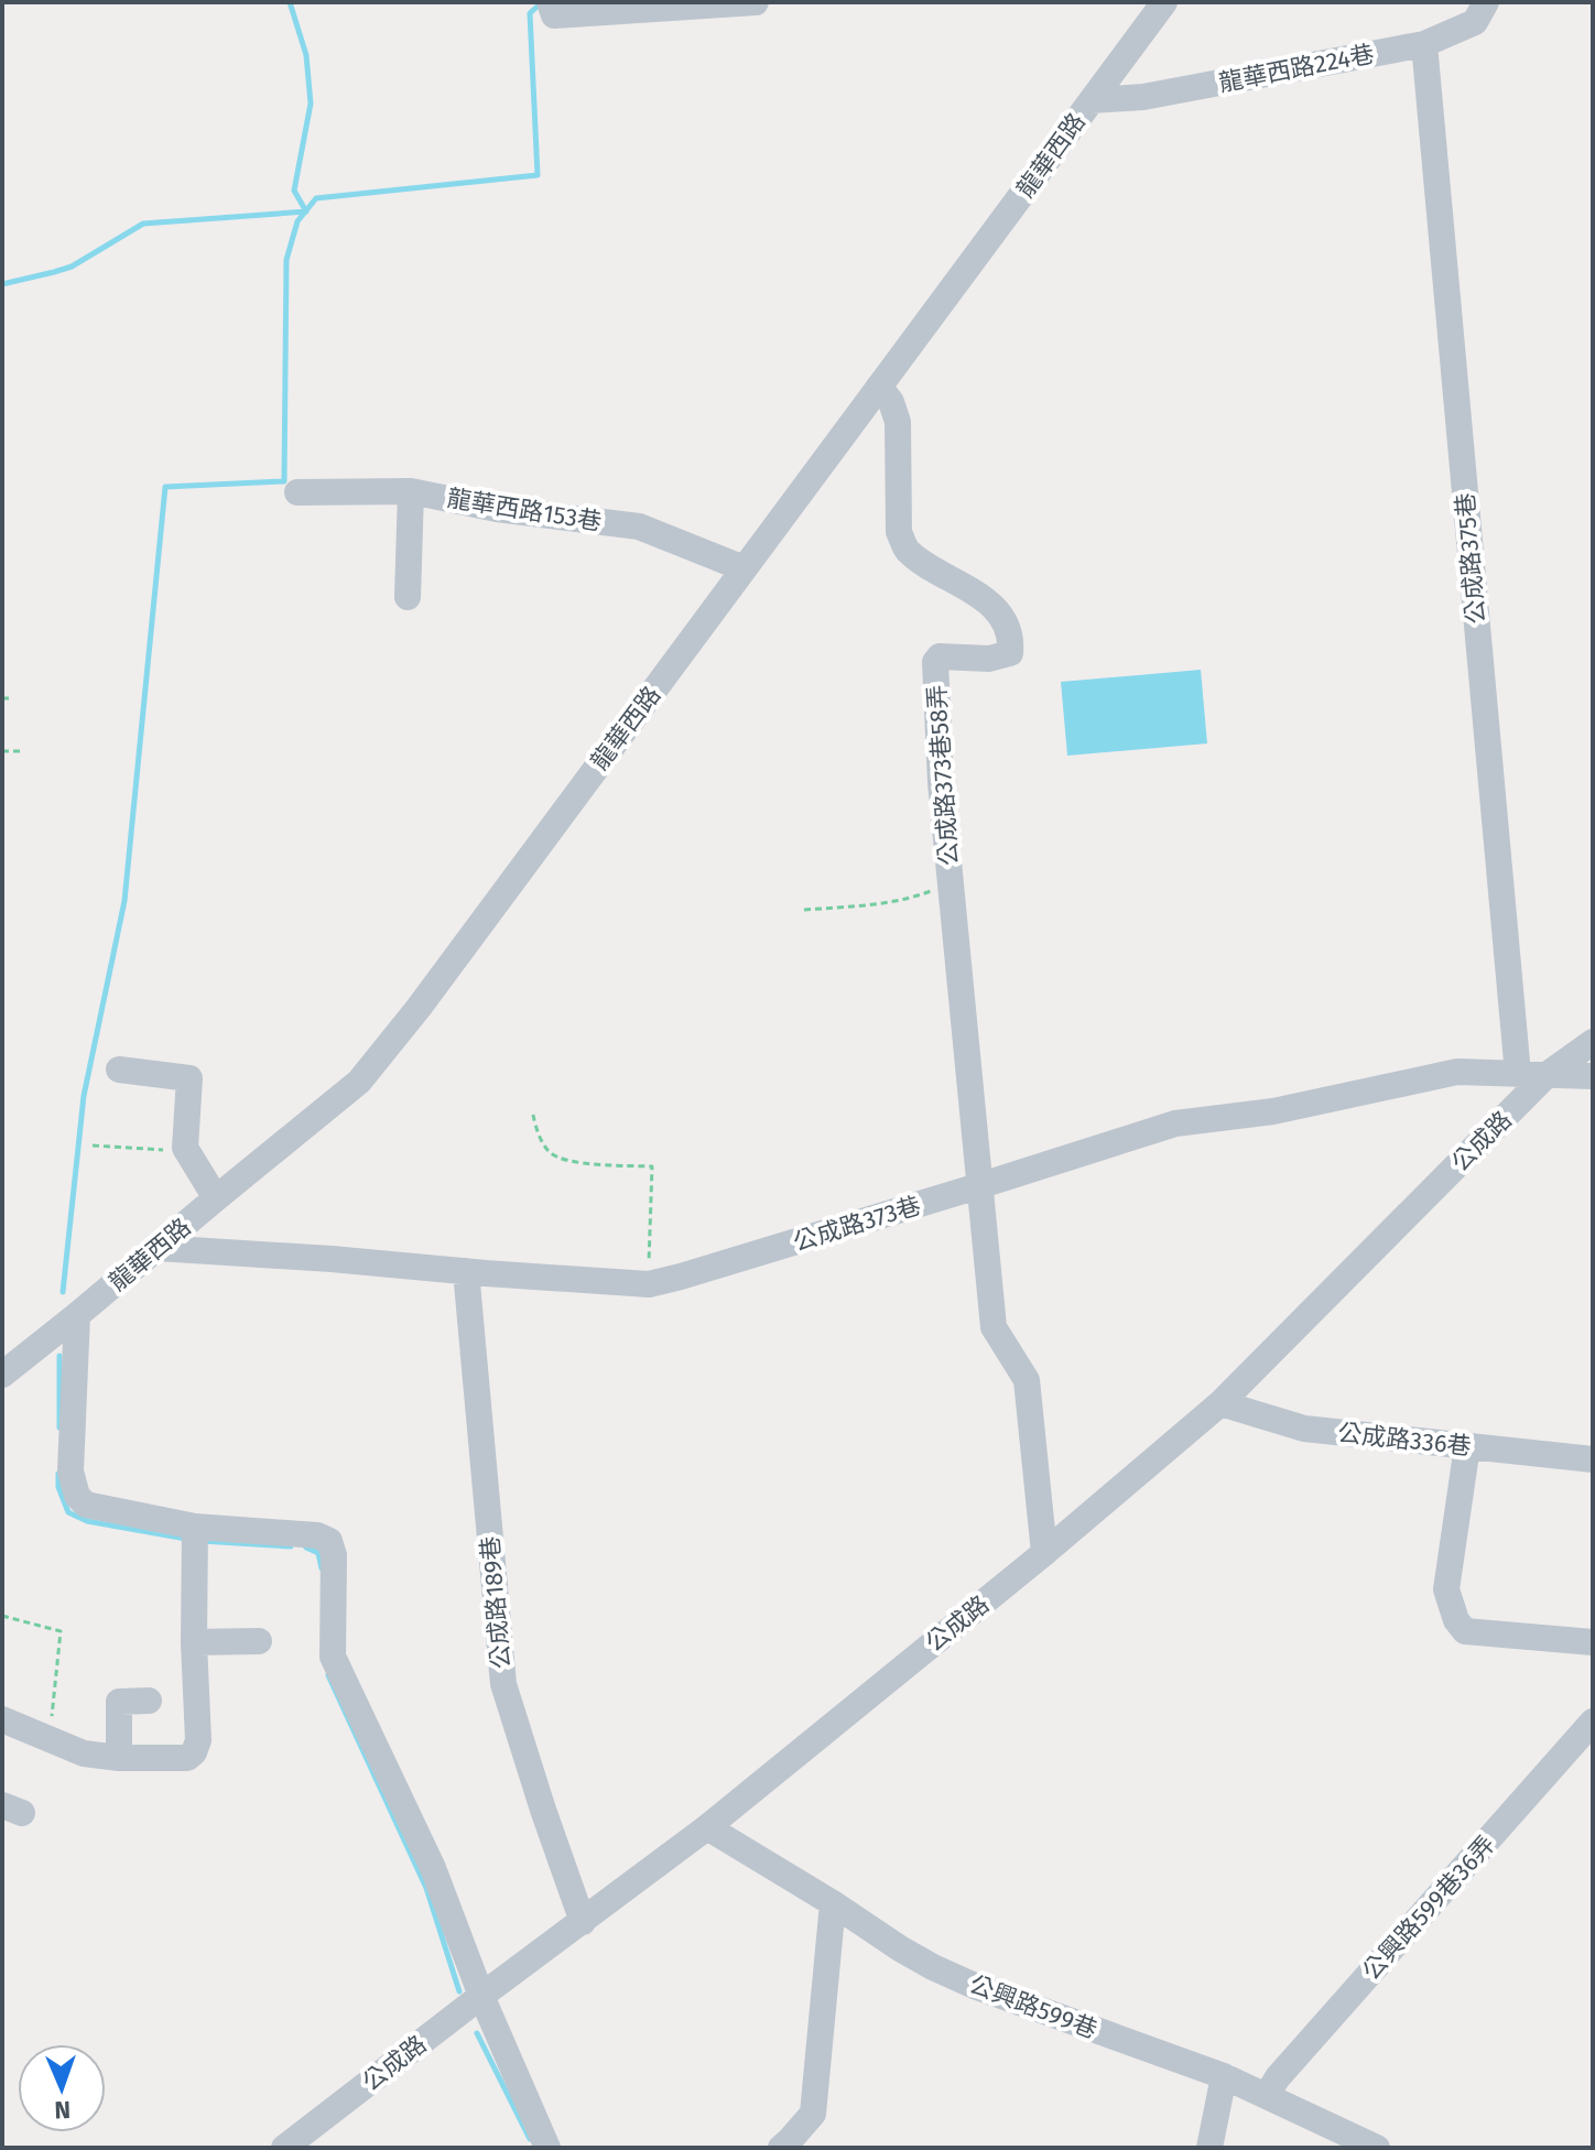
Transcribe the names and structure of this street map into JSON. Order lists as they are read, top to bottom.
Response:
{
  "streets": {
    "street": [
      "龍華西路224巷",
      "龍華西路",
      "龍華西路153巷",
      "公成路375巷",
      "公成路373巷58弄",
      "公成路",
      "公成路373巷",
      "公成路336巷",
      "公成路189巷",
      "公興路599巷36弄",
      "公興路599巷"
    ]
  },
  "crossings": [
    ["龍華西路224巷", "龍華西路"],
    ["龍華西路224巷", "公成路375巷"],
    ["龍華西路", "龍華西路153巷"],
    ["龍華西路", "公成路373巷58弄"],
    ["龍華西路", "公成路373巷"],
    ["公成路375巷", "公成路373巷"],
    ["公成路373巷58弄", "公成路"],
    ["公成路373巷58弄", "公成路373巷"],
    ["公成路", "公成路373巷"],
    ["公成路", "公成路336巷"],
    ["公成路", "公成路189巷"],
    ["公成路", "公興路599巷"],
    ["公成路373巷", "公成路189巷"],
    ["公興路599巷36弄", "公興路599巷"]
  ],
  "north": "bottom"
}
